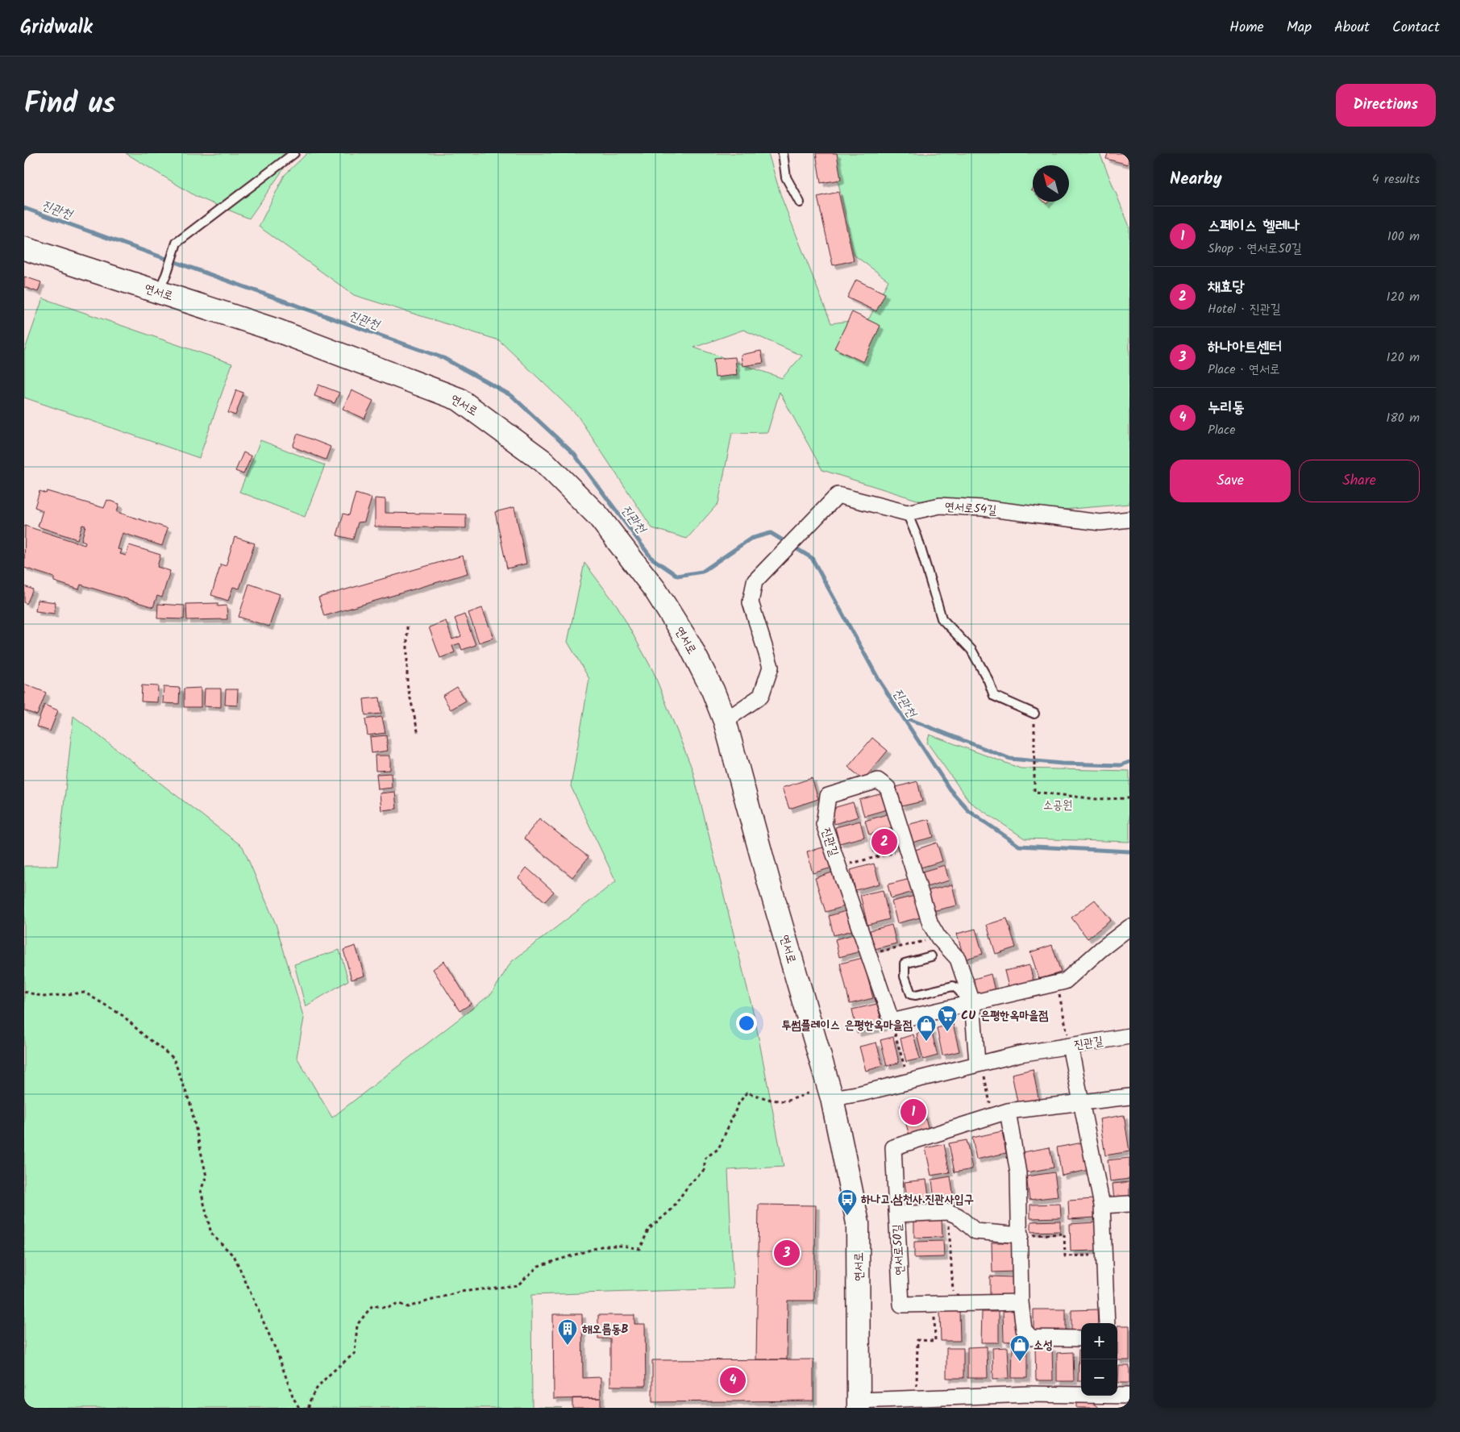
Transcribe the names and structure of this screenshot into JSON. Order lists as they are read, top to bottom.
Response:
{
  "streets": {
    "main road": ["연서로"],
    "street": ["연서로54길", "진관길", "연서로50길"]
  },
  "crossings": [
    ["연서로", "연서로54길"],
    ["연서로", "진관길"]
  ],
  "water": ["진관천"],
  "parks": ["소공원"],
  "places": {
    "supermarket": ["CU 은평한옥마을점"],
    "shop": ["투썸플레이스 은평한옥마을점", "소성"],
    "bus stop": ["하나고.삼천사.진관사입구"],
    "building": ["해오름동B"]
  },
  "north": "top left",
  "page": {
    "header": "Gridwalk",
    "nav": [
      "Home",
      "Map",
      "About",
      "Contact"
    ],
    "title": "Find us",
    "buttons": [
      "Directions",
      ["Save", "Share"]
    ],
    "heading": ["Nearby", "4 results"],
    "list": [
      {
        "mark": "1",
        "name": "스페이스 헬레나",
        "note": "Shop · 연서로50길",
        "value": "100 m"
      },
      {
        "mark": "2",
        "name": "채효당",
        "note": "Hotel · 진관길",
        "value": "120 m"
      },
      {
        "mark": "3",
        "name": "하나아트센터",
        "note": "Place · 연서로",
        "value": "120 m"
      },
      {
        "mark": "4",
        "name": "누리동",
        "note": "Place",
        "value": "180 m"
      }
    ],
    "pins": [
      "2",
      "1",
      "3",
      "4"
    ],
    "map_buttons": ["+", "−"]
  }
}
